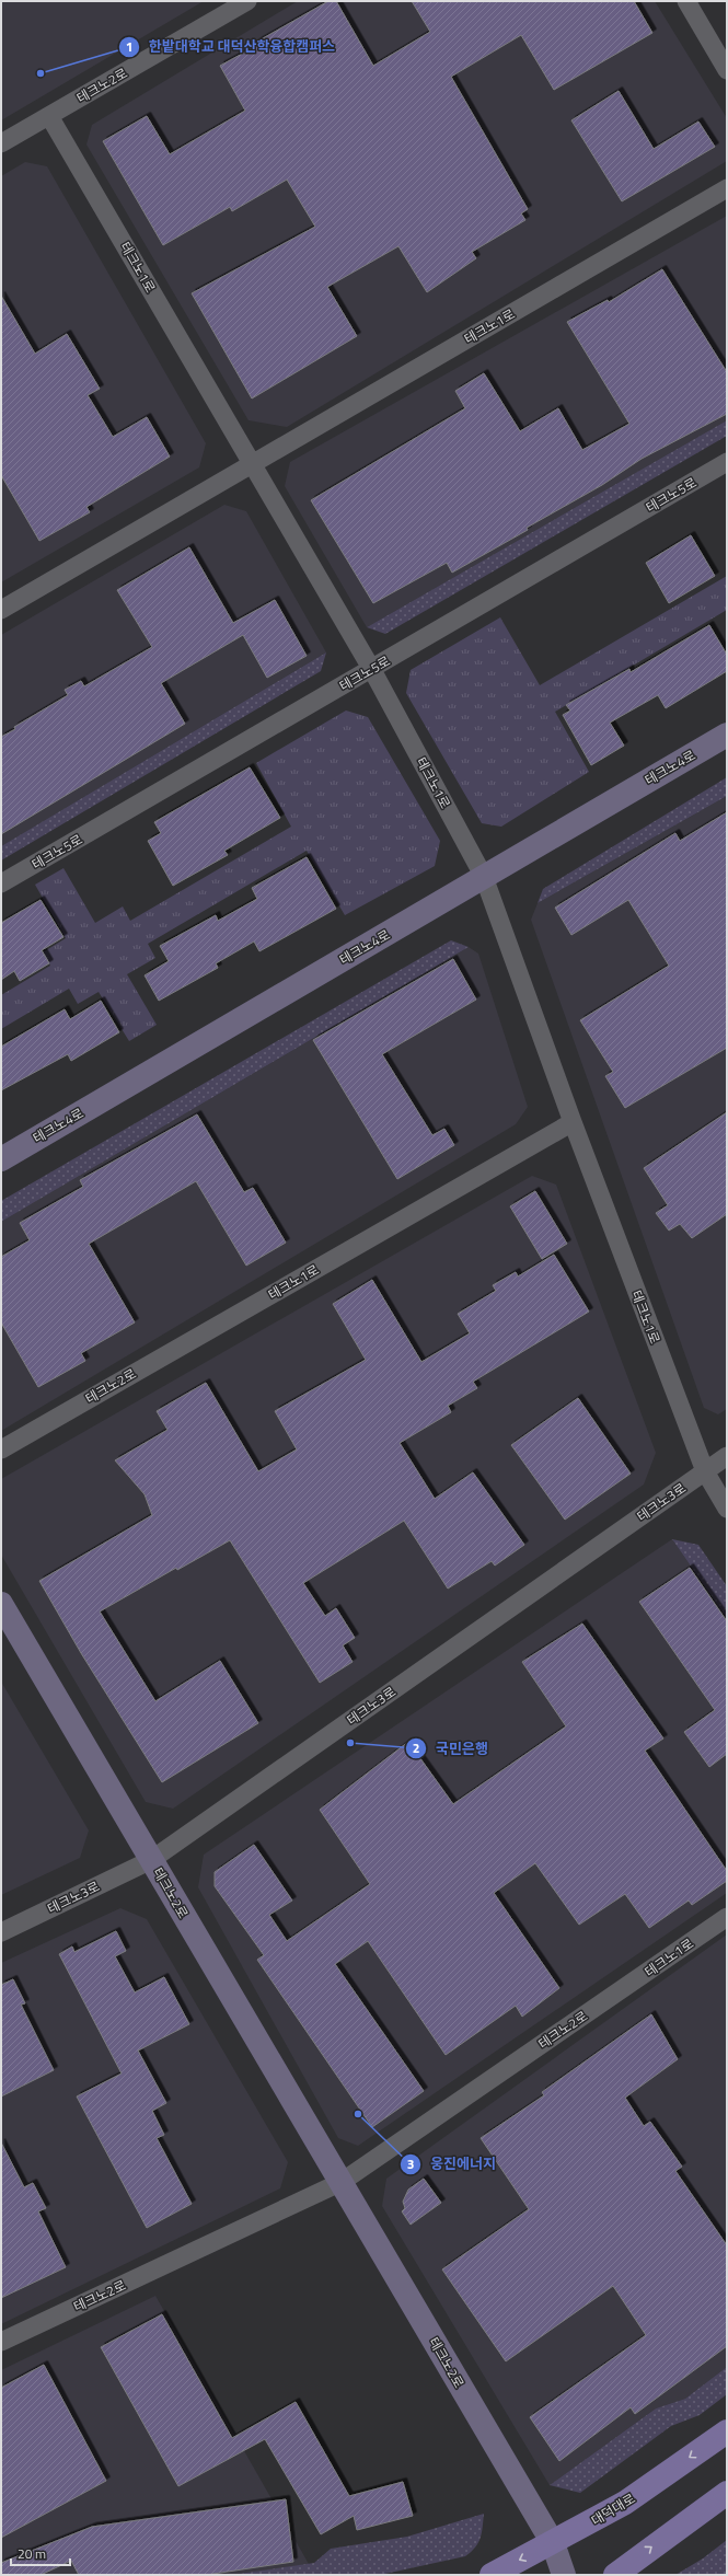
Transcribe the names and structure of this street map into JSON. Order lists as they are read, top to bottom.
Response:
{
  "streets": {
    "main road": ["테크노2로", "테크노4로", "대덕대로"],
    "street": ["테크노1로", "테크노5로", "테크노3로"]
  },
  "crossings": [
    ["테크노2로", "테크노1로"],
    ["테크노2로", "테크노3로"],
    ["테크노2로", "대덕대로"],
    ["테크노1로", "테크노5로"],
    ["테크노1로", "테크노4로"],
    ["테크노1로", "테크노3로"]
  ],
  "places": ["한밭대학교 대덕산학융합캠퍼스", "국민은행", "웅진에너지"],
  "scale_bar": "20 m"
}
